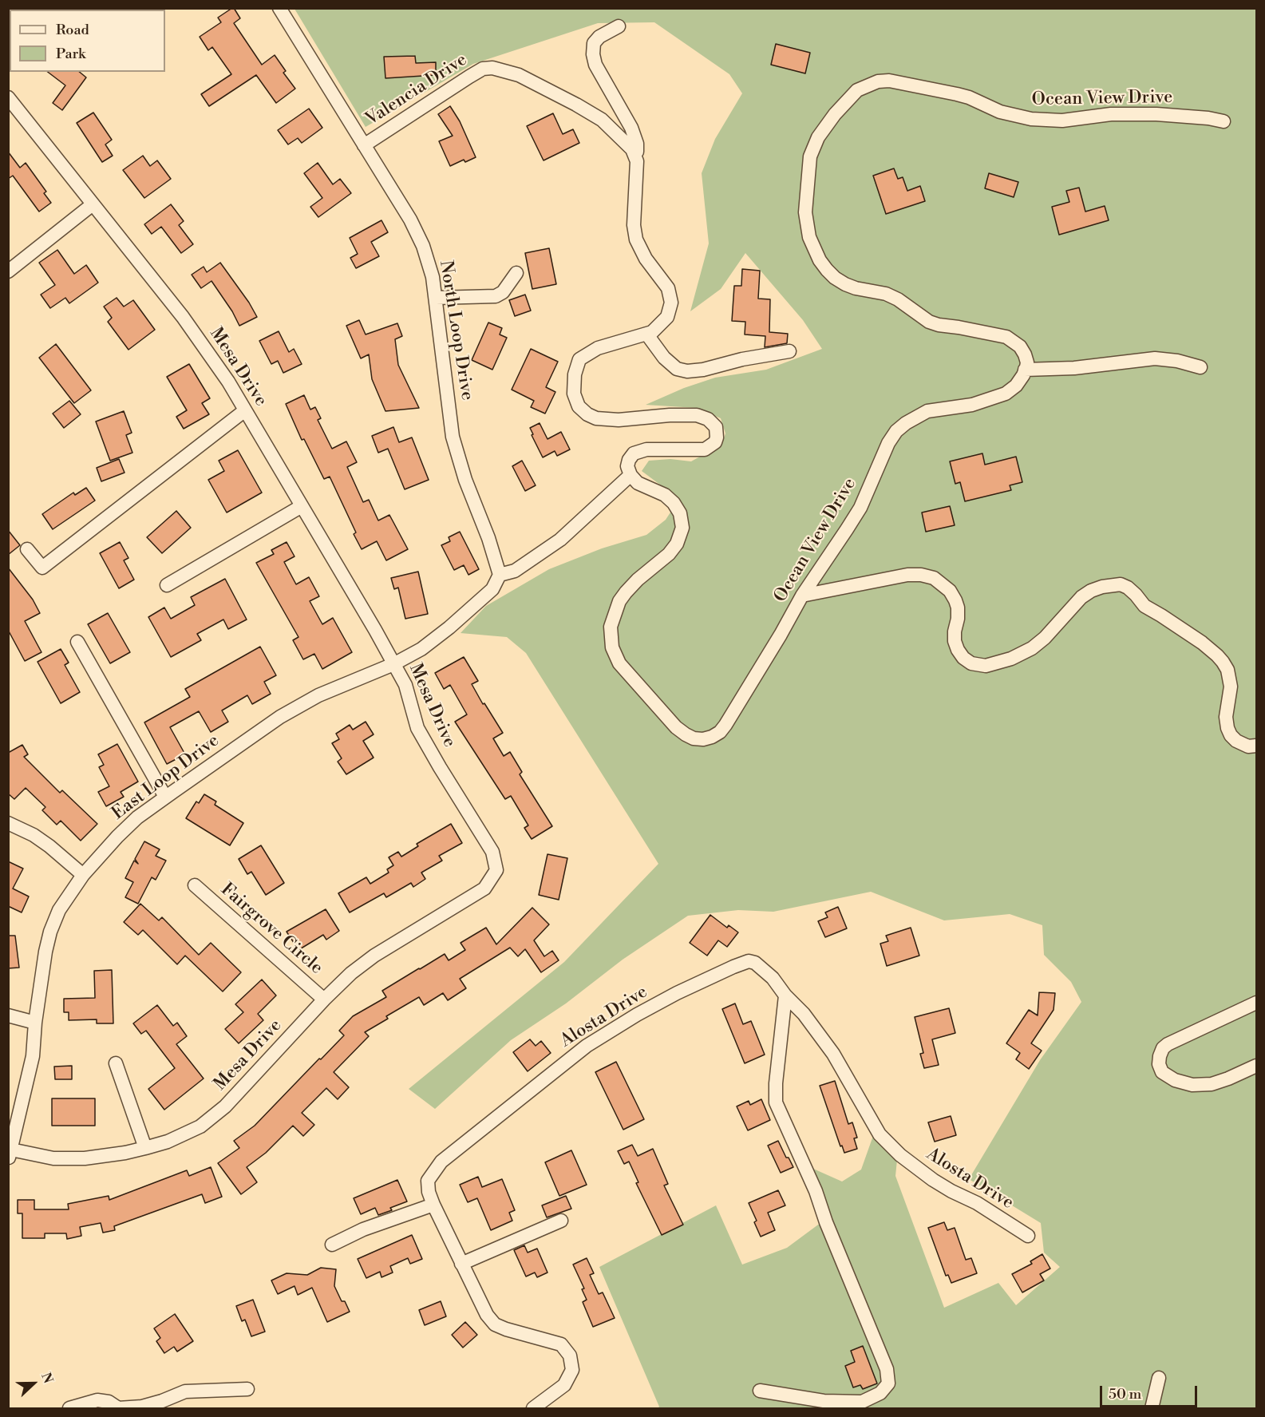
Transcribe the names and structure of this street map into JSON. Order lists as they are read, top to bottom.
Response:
{
  "streets": {
    "street": [
      "Valencia Drive",
      "Ocean View Drive",
      "North Loop Drive",
      "Mesa Drive",
      "East Loop Drive",
      "Fairgrove Circle",
      "Alosta Drive"
    ]
  },
  "crossings": [
    ["Valencia Drive", "North Loop Drive"],
    ["North Loop Drive", "East Loop Drive"],
    ["Mesa Drive", "East Loop Drive"],
    ["Mesa Drive", "Fairgrove Circle"]
  ],
  "legend": ["Road", "Park"],
  "scale_bar": "50 m",
  "north": "right"
}
